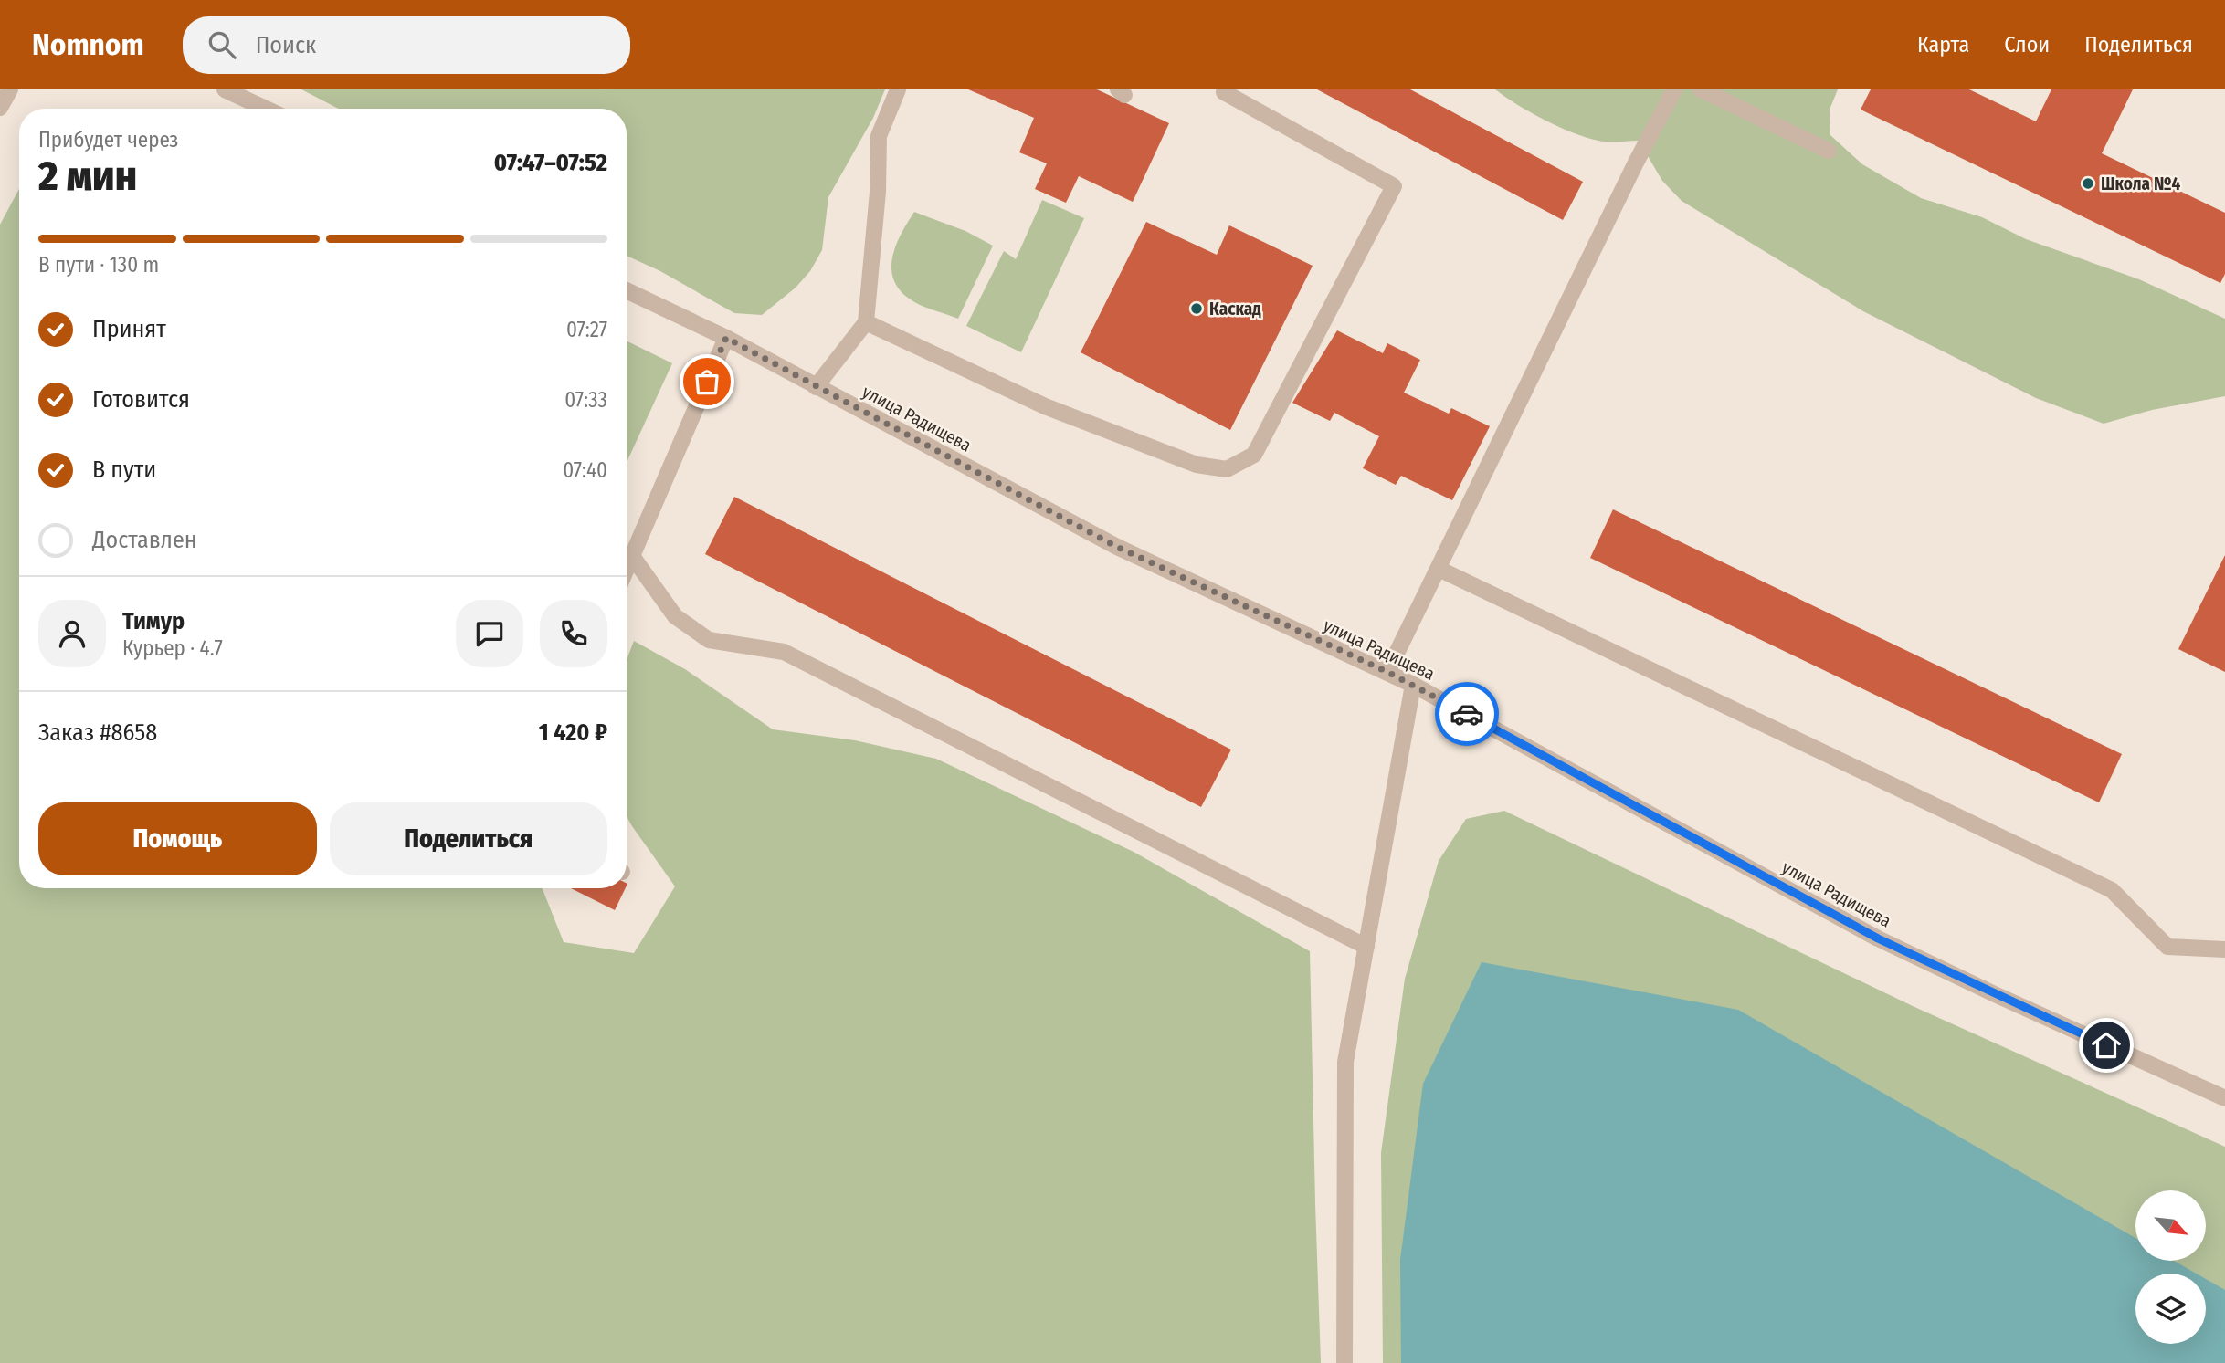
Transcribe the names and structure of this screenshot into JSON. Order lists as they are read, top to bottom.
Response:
{
  "streets": {
    "street": ["улица Радищева"]
  },
  "places": ["Школа №4", "Каскад"],
  "north": "bottom right",
  "page": {
    "header": "Nomnom",
    "search": "Поиск",
    "nav": ["Карта", "Слои", "Поделиться"],
    "heading": ["2 мин", "Прибудет через", "07:47–07:52"],
    "panel": [
      "Тимур",
      "Курьер · 4.7",
      "Заказ #8658",
      "1 420 ₽"
    ],
    "bar": "В пути · 130 m",
    "list": [
      ["Принят", "07:27"],
      ["Готовится", "07:33"],
      ["В пути", "07:40"],
      "Доставлен"
    ],
    "buttons": ["Помощь", "Поделиться"]
  }
}
